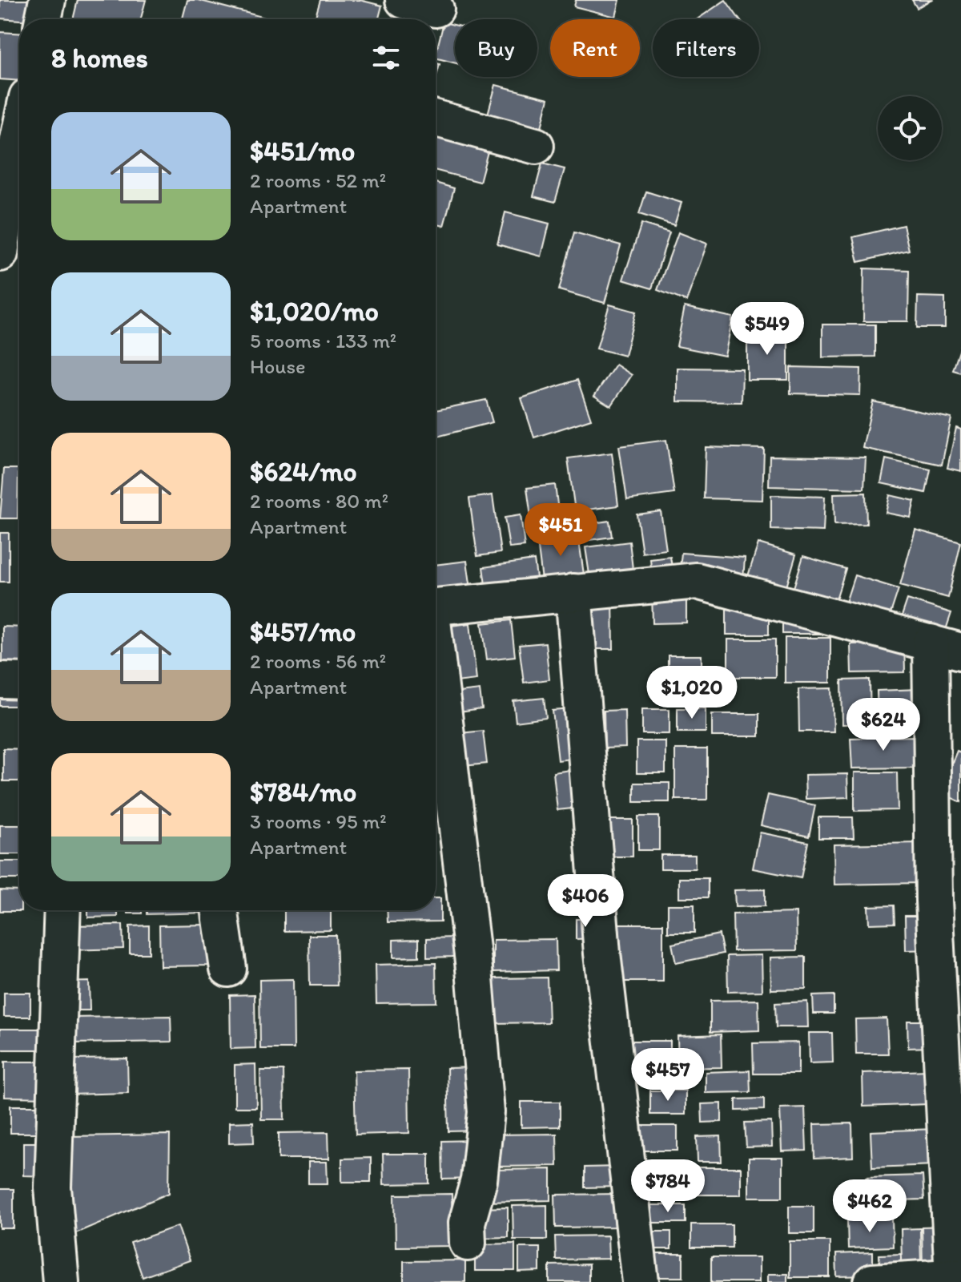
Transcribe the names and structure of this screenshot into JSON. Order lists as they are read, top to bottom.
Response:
{
  "page": {
    "chip": ["Buy", "Rent", "Filters"],
    "heading": "8 homes",
    "list": [
      {
        "name": "$451/mo",
        "note": "2 rooms · 52 m² · Apartment"
      },
      {
        "name": "$1,020/mo",
        "note": "5 rooms · 133 m² · House"
      },
      {
        "name": "$624/mo",
        "note": "2 rooms · 80 m² · Apartment"
      },
      {
        "name": "$457/mo",
        "note": "2 rooms · 56 m² · Apartment"
      },
      {
        "name": "$784/mo",
        "note": "3 rooms · 95 m² · Apartment"
      }
    ],
    "price": [
      "$549",
      "$451",
      "$1,020",
      "$624",
      "$406",
      "$457",
      "$784",
      "$462"
    ]
  }
}
